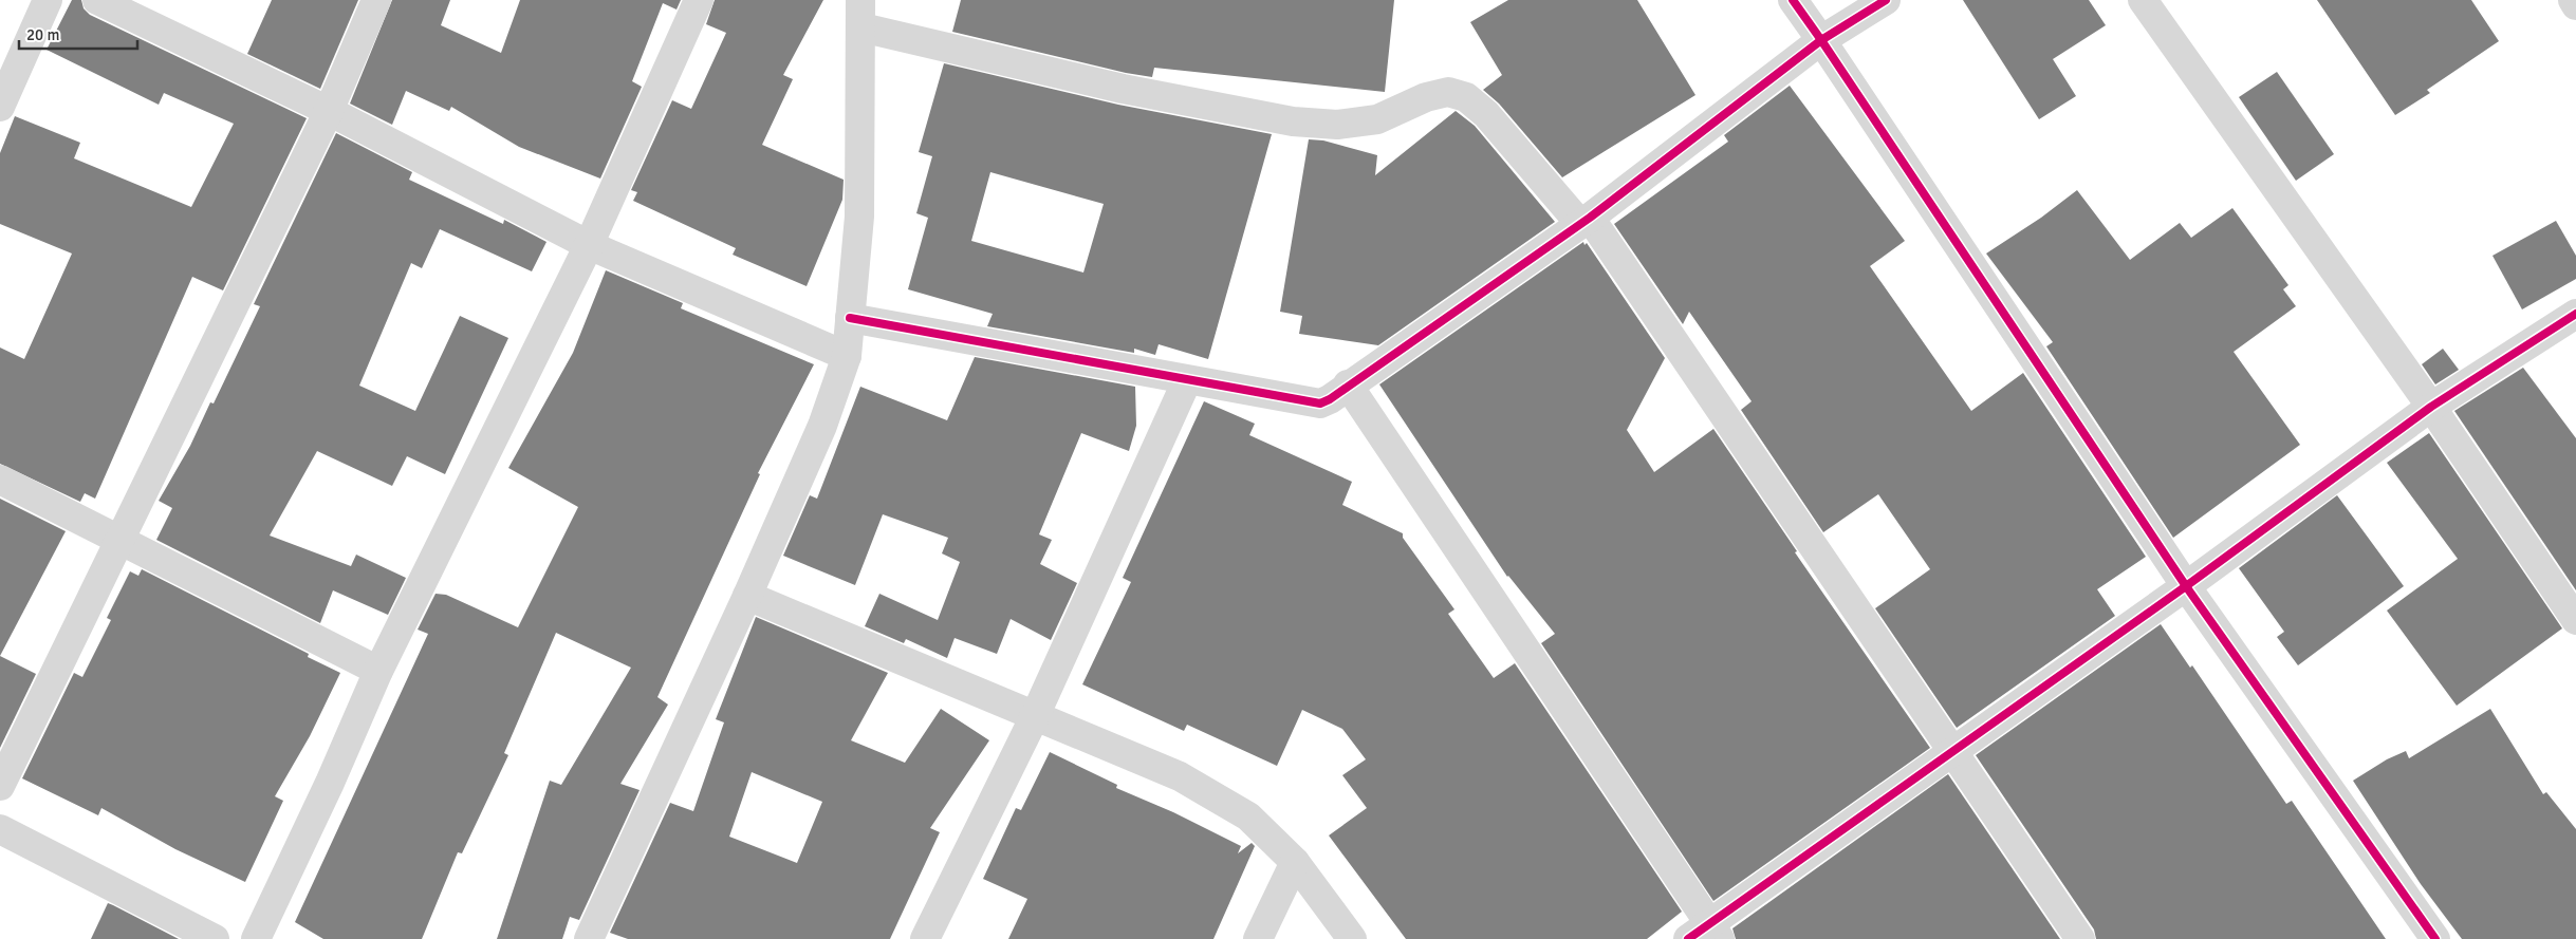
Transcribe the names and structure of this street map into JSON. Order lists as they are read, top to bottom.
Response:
{
  "scale_bar": "20 m"
}
